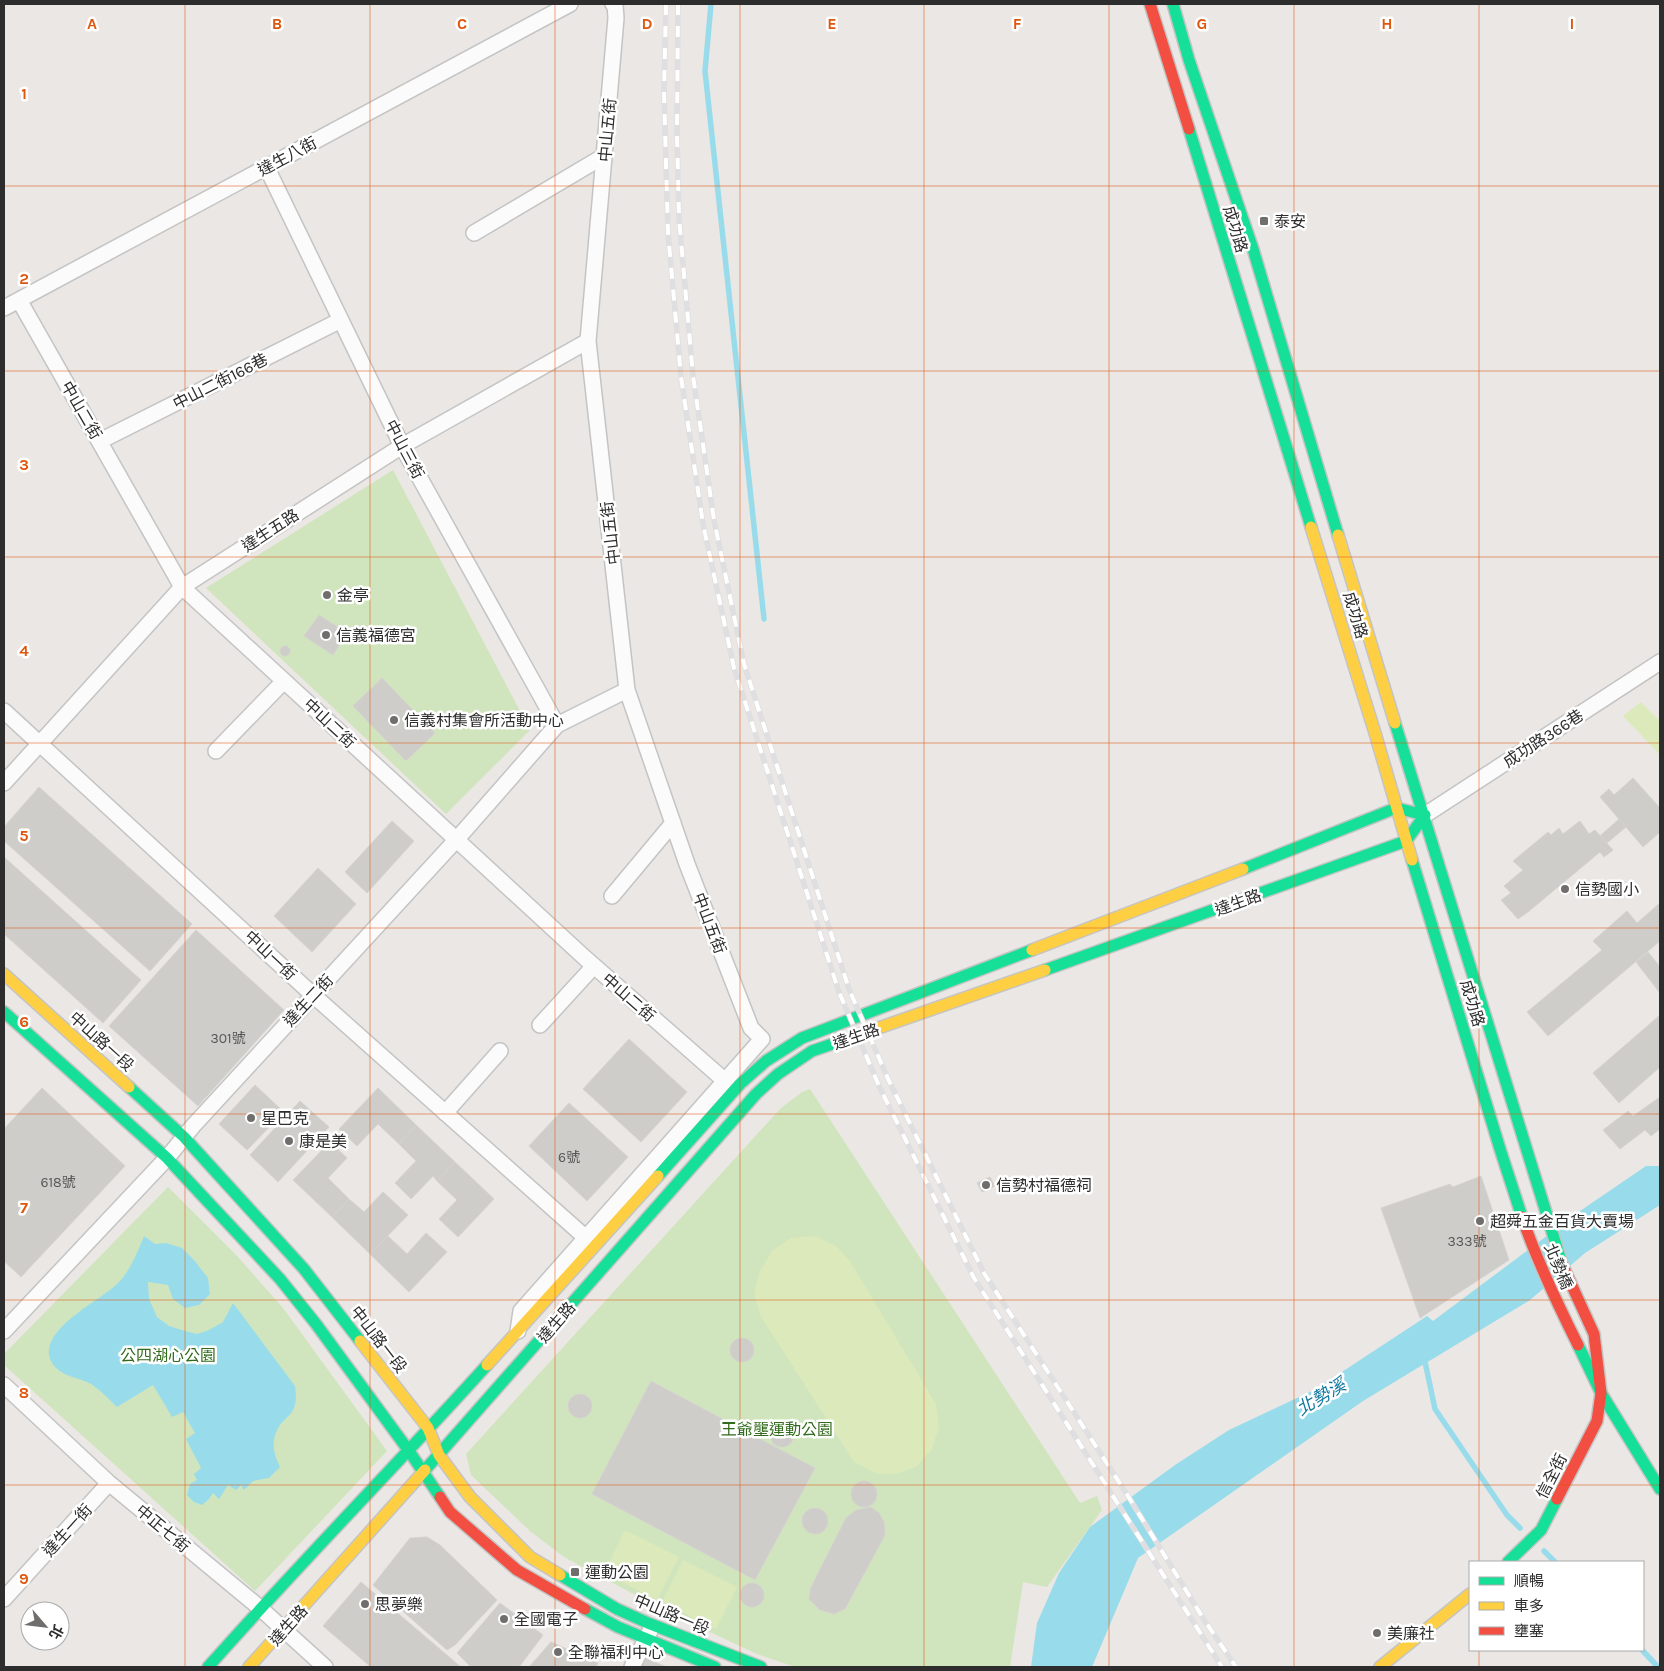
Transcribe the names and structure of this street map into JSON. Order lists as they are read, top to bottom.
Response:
{
  "streets": {
    "street": [
      "中山五街",
      "達生八街",
      "成功路",
      "中山二街166巷",
      "中山二街",
      "中山三街",
      "達生五路",
      "成功路366巷",
      "達生路",
      "中山一街",
      "達生二街",
      "中山路一段",
      "北勢橋",
      "信全街",
      "中正七街",
      "達生一街"
    ]
  },
  "crossings": [
    ["中山五街", "達生五路"],
    ["中山五街", "達生路"],
    ["中山五街", "達生二街"],
    ["達生八街", "中山二街"],
    ["達生八街", "中山三街"],
    ["成功路", "成功路366巷"],
    ["成功路", "達生路"],
    ["成功路", "北勢橋"],
    ["中山二街166巷", "中山二街"],
    ["中山二街166巷", "中山三街"],
    ["中山二街", "達生五路"],
    ["中山二街", "達生路"],
    ["中山二街", "達生二街"],
    ["中山三街", "達生五路"],
    ["中山三街", "達生二街"],
    ["達生五路", "中山一街"],
    ["達生路", "中山一街"],
    ["達生路", "中山路一段"],
    ["達生路", "中正七街"],
    ["中山一街", "達生二街"],
    ["達生二街", "中山路一段"],
    ["北勢橋", "信全街"],
    ["中正七街", "達生一街"]
  ],
  "water": ["北勢溪"],
  "parks": ["公四湖心公園", "王爺壟運動公園"],
  "places": {
    "transit": ["泰安", "運動公園"],
    "other": [
      "金亭",
      "信義福德宮",
      "信義村集會所活動中心",
      "信勢國小",
      "星巴克",
      "康是美",
      "信勢村福德祠",
      "超舜五金百貨大賣場",
      "思夢樂",
      "全國電子",
      "美廉社",
      "全聯福利中心"
    ]
  },
  "house_numbers": [
    "301號",
    "6號",
    "618號",
    "333號"
  ],
  "legend": ["順暢", "車多", "壅塞"],
  "north": "bottom right",
  "grid": {
    "columns": [
      "A",
      "B",
      "C",
      "D",
      "E",
      "F",
      "G",
      "H",
      "I"
    ],
    "rows": [
      "1",
      "2",
      "3",
      "4",
      "5",
      "6",
      "7",
      "8",
      "9"
    ]
  }
}
